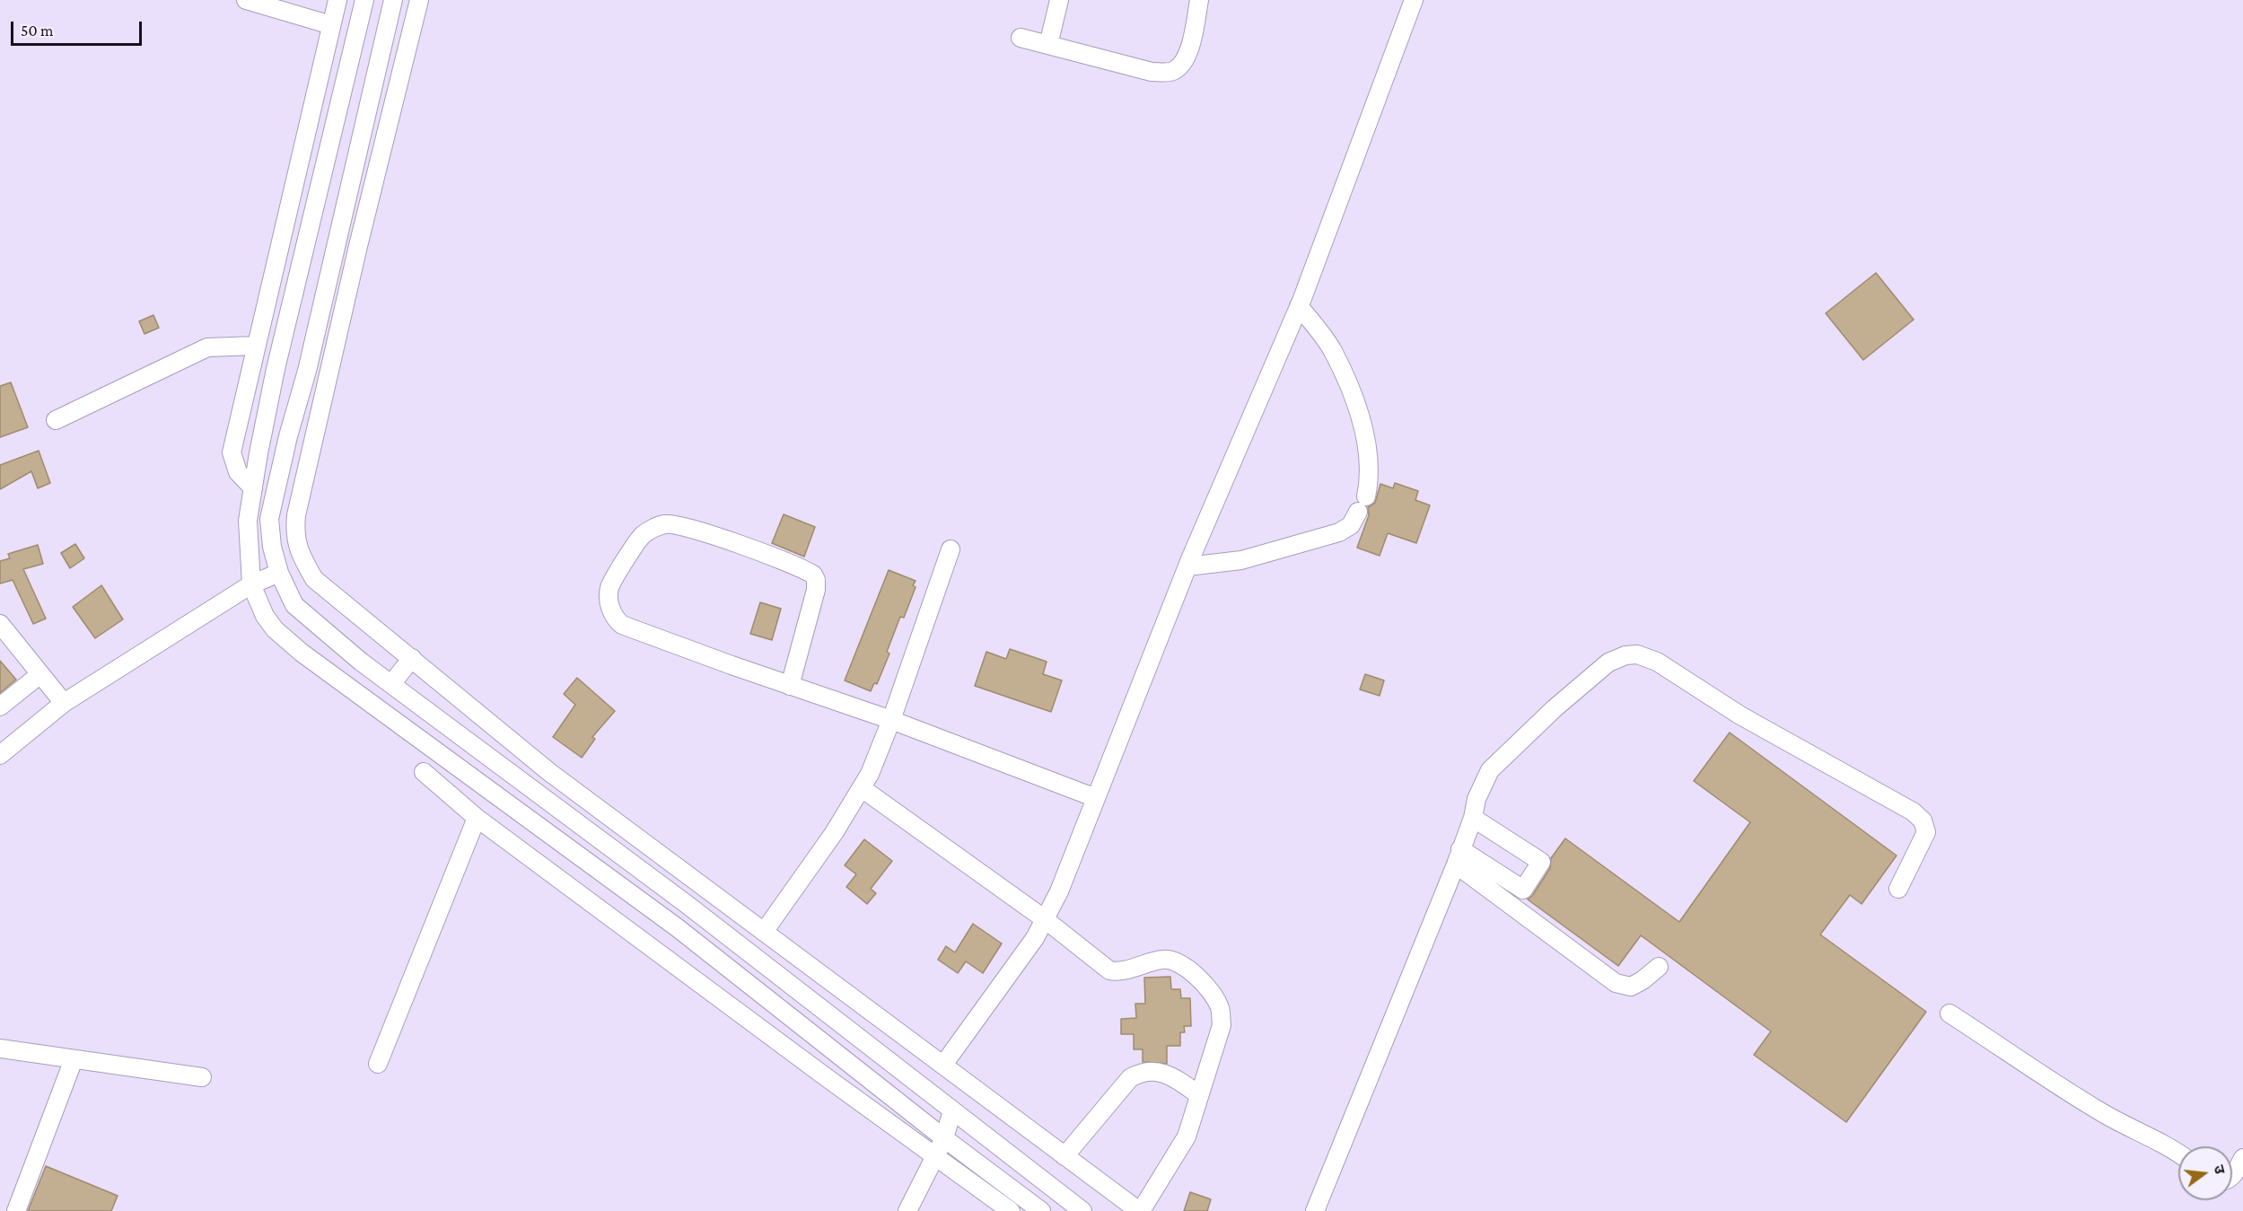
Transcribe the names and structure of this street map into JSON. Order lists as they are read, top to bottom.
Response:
{
  "scale_bar": "50 m",
  "north": "right"
}
